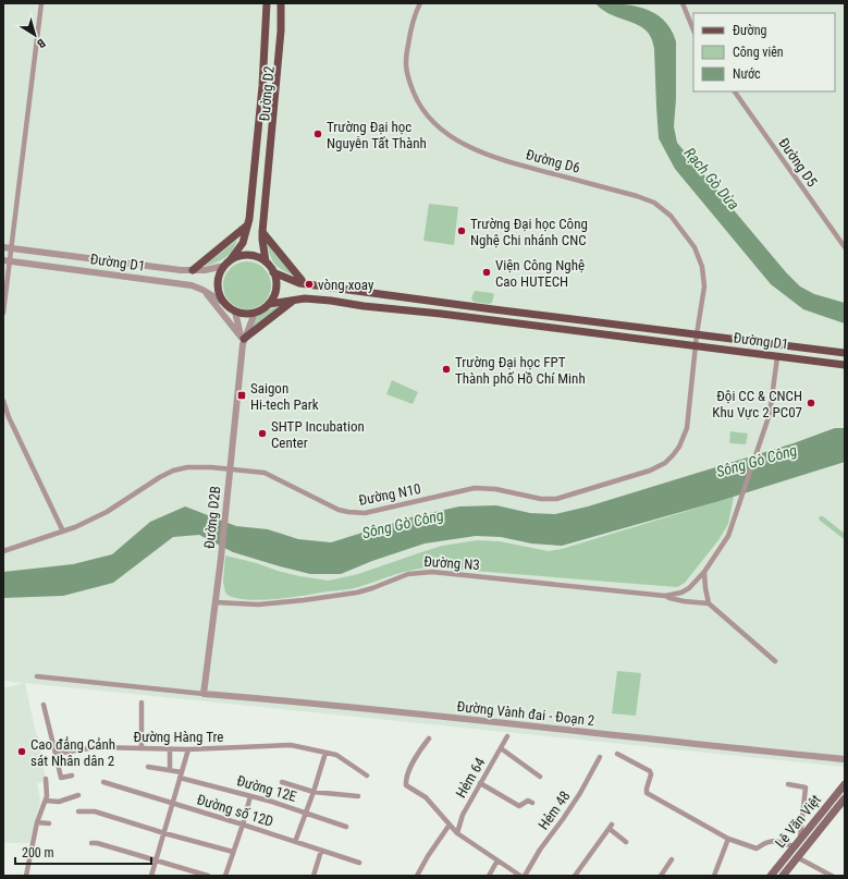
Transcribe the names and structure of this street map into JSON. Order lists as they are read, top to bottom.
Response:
{
  "streets": {
    "main road": ["Đường D2", "Đường D1", "Lê Văn Việt"],
    "street": [
      "Đường D6",
      "Đường D5",
      "Đường N10",
      "Đường D2B",
      "Đường N3",
      "Đường Vành đai - Đoạn 2",
      "Đường Hàng Tre",
      "Hẻm 64",
      "Đường 12E",
      "Đường số 12D",
      "Hẻm 48"
    ]
  },
  "crossings": [
    ["Đường D2", "Đường D1"],
    ["Đường D2", "Đường D2B"],
    ["Đường D6", "Đường D1"],
    ["Đường D6", "Đường N10"],
    ["Đường D1", "Đường N10"],
    ["Đường D1", "Đường D2B"],
    ["Đường D1", "Đường N3"],
    ["Đường N10", "Đường D2B"],
    ["Đường D2B", "Đường N3"],
    ["Đường D2B", "Đường Vành đai - Đoạn 2"]
  ],
  "water": ["Rạch Gò Dừa", "Sông Gò Công"],
  "places": {
    "other": [
      "Trường Đại học Nguyễn Tất Thành",
      "Trường Đại học Công Nghệ Chi nhánh CNC",
      "Viện Công Nghệ Cao HUTECH",
      "vòng xoay",
      "Trường Đại học FPT Thành phố Hồ Chí Minh",
      "Đội CC & CNCH Khu Vực 2 PC07",
      "SHTP Incubation Center",
      "Cao đẳng Cảnh sát Nhân dân 2"
    ],
    "transit": ["Saigon Hi-tech Park"]
  },
  "legend": ["Đường", "Công viên", "Nước"],
  "scale_bar": "200 m",
  "north": "bottom right"
}
